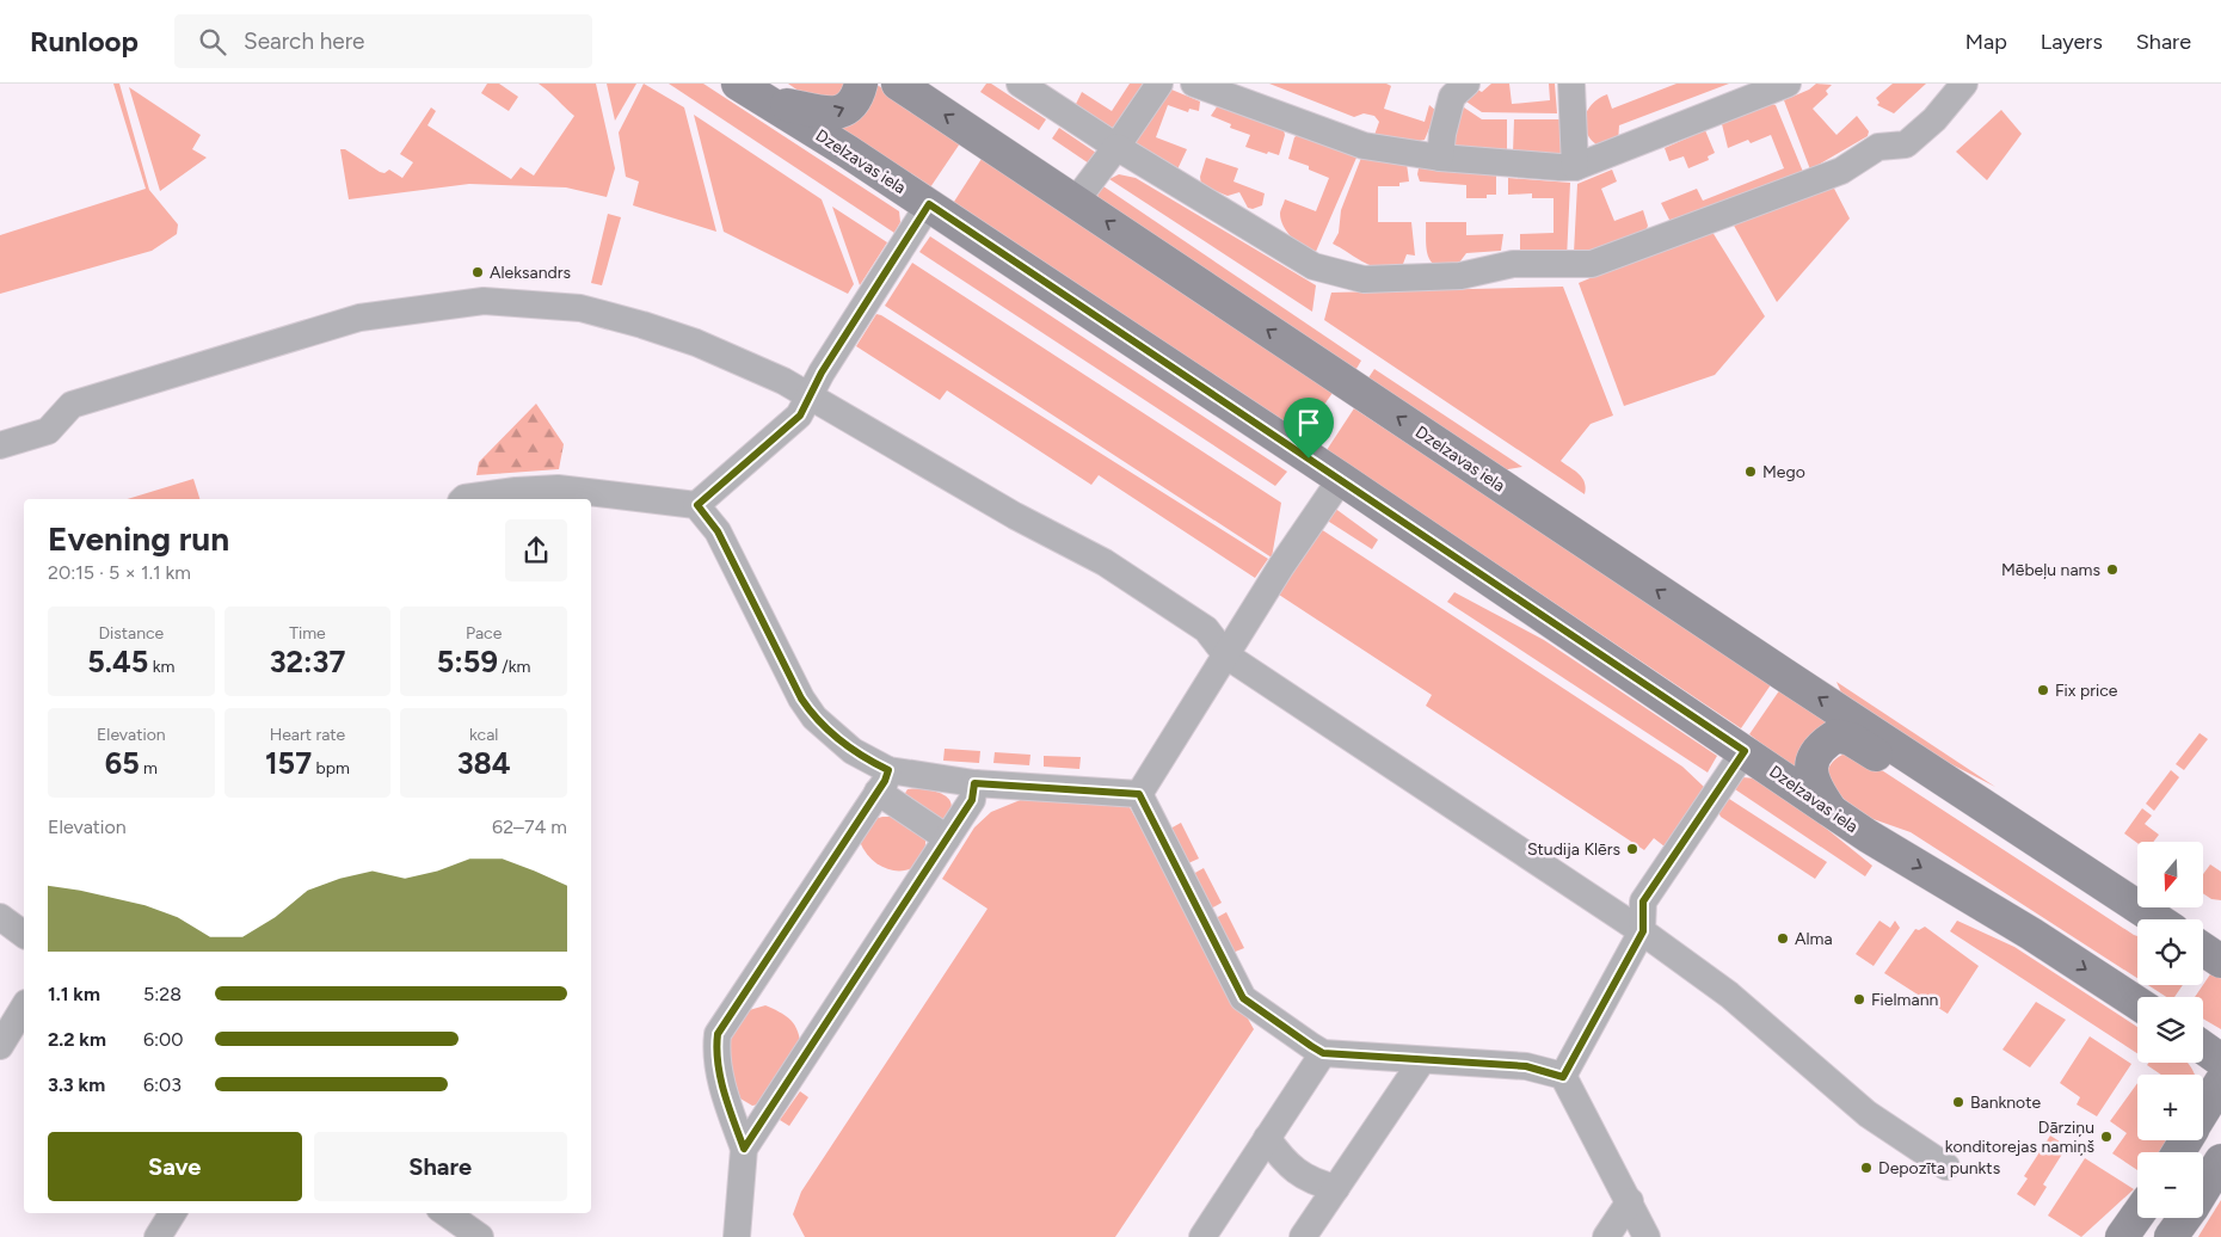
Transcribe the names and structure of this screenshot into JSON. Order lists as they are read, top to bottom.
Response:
{
  "streets": {
    "main road": ["Dzelzavas iela"]
  },
  "places": [
    "Aleksandrs",
    "Mego",
    "Mēbeļu nams",
    "Fix price",
    "Studija Klērs",
    "Alma",
    "Fielmann",
    "Banknote",
    "Dārziņu konditorejas namiņš",
    "Depozīta punkts"
  ],
  "north": "bottom",
  "page": {
    "header": "Runloop",
    "search": "Search here",
    "nav": ["Map", "Layers", "Share"],
    "heading": ["Evening run", "20:15 · 5 × 1.1 km"],
    "stats": [
      ["Distance", "5.45 km"],
      ["Time", "32:37"],
      ["Pace", "5:59 /km"],
      ["Elevation", "65 m"],
      ["Heart rate", "157 bpm"],
      ["kcal", "384"]
    ],
    "chart": ["Elevation", "62–74 m"],
    "map_buttons": ["+", "−"],
    "list": [
      {
        "name": "1.1 km",
        "note": "5:28"
      },
      {
        "name": "2.2 km",
        "note": "6:00"
      },
      {
        "name": "3.3 km",
        "note": "6:03"
      }
    ],
    "buttons": ["Save", "Share"]
  }
}
